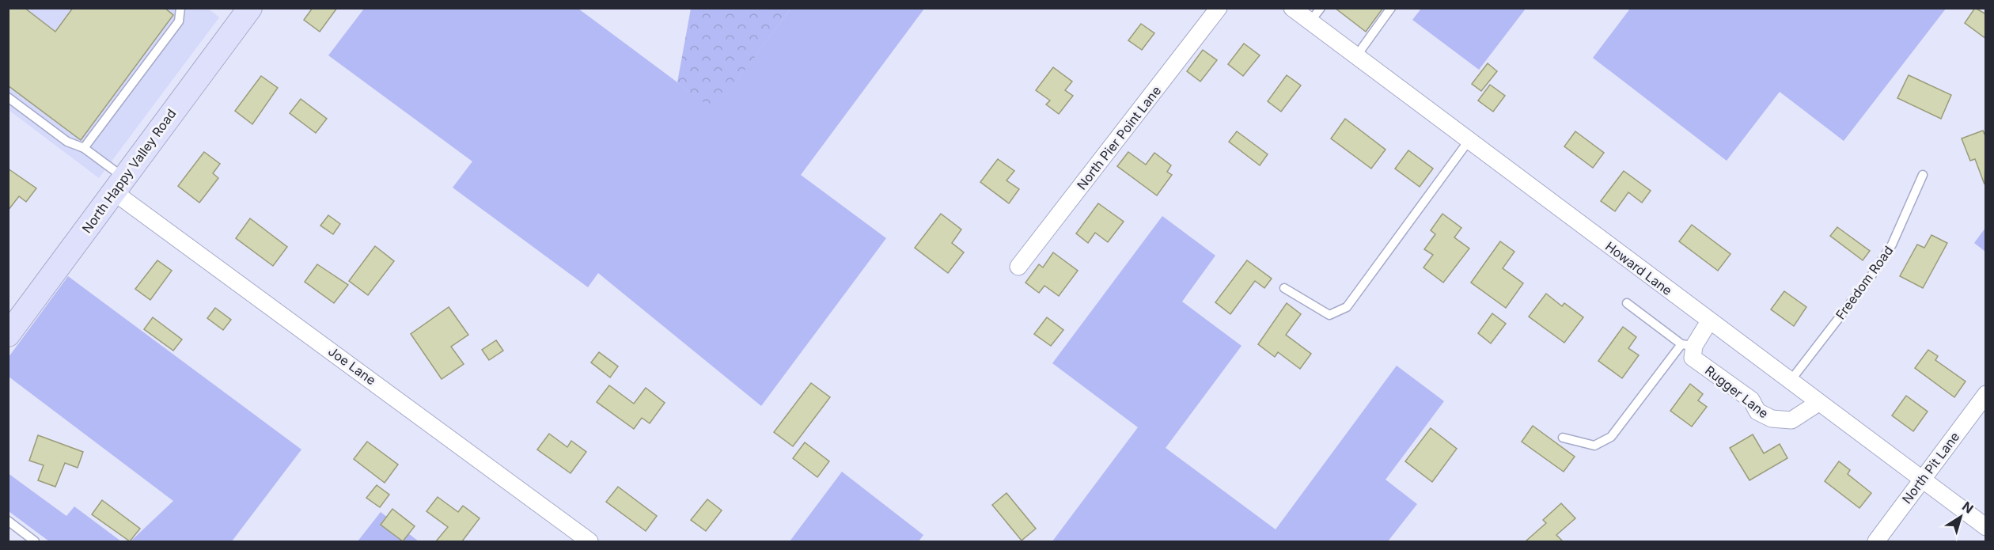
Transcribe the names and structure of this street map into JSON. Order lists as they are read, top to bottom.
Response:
{
  "streets": {
    "main road": ["North Happy Valley Road"],
    "street": [
      "North Pier Point Lane",
      "Howard Lane",
      "Joe Lane",
      "Rugger Lane",
      "North Pit Lane"
    ],
    "lane": ["Freedom Road"]
  },
  "crossings": [
    ["North Happy Valley Road", "Joe Lane"],
    ["Howard Lane", "Freedom Road"],
    ["Howard Lane", "Rugger Lane"],
    ["Howard Lane", "North Pit Lane"]
  ],
  "north": "top right"
}
